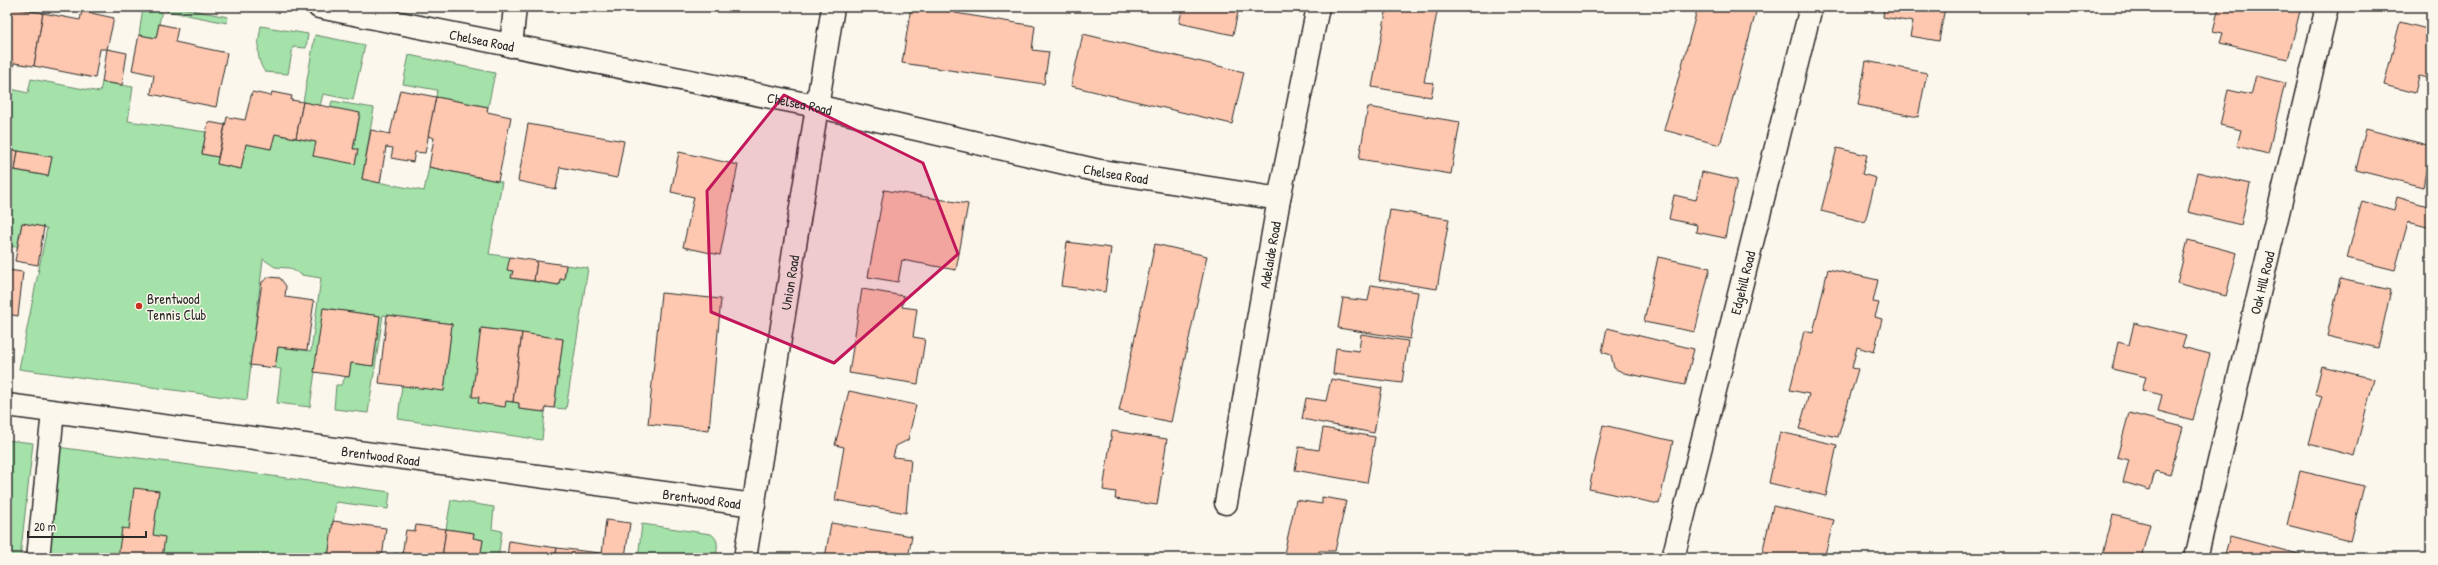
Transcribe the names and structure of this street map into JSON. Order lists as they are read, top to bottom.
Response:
{
  "streets": {
    "street": [
      "Chelsea Road",
      "Adelaide Road",
      "Union Road",
      "Oak Hill Road",
      "Edgehill Road",
      "Brentwood Road"
    ]
  },
  "crossings": [
    ["Chelsea Road", "Adelaide Road"],
    ["Chelsea Road", "Union Road"],
    ["Union Road", "Brentwood Road"]
  ],
  "places": ["Brentwood Tennis Club"],
  "scale_bar": "20 m"
}
